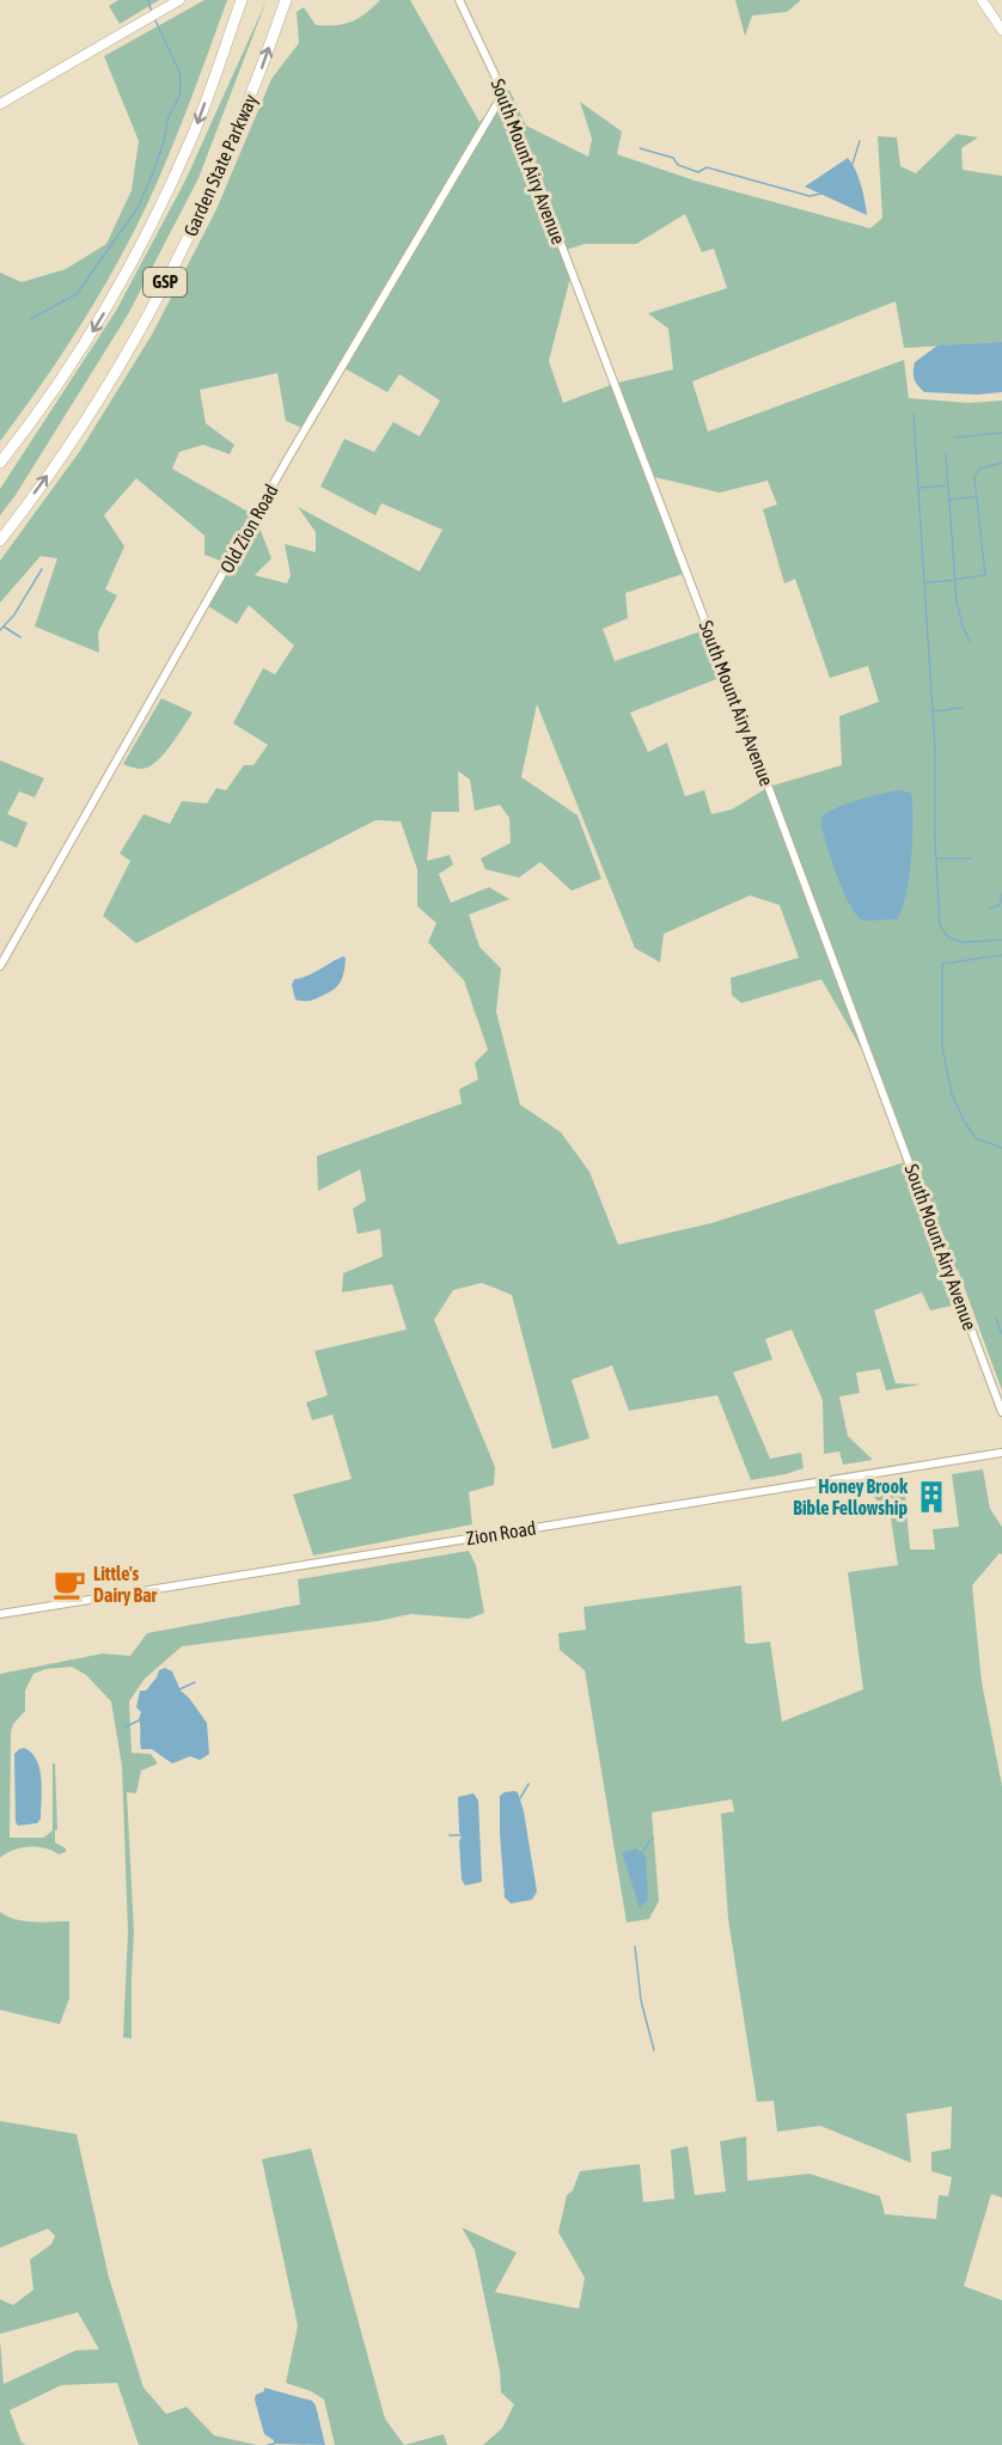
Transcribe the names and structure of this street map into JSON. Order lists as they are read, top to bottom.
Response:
{
  "streets": {
    "highway": ["Garden State Parkway", "GSP"],
    "street": ["South Mount Airy Avenue", "Old Zion Road", "Zion Road"]
  },
  "crossings": [
    ["South Mount Airy Avenue", "Old Zion Road"]
  ],
  "places": {
    "building": ["Honey Brook Bible Fellowship"],
    "cafe": ["Little's Dairy Bar"]
  }
}
